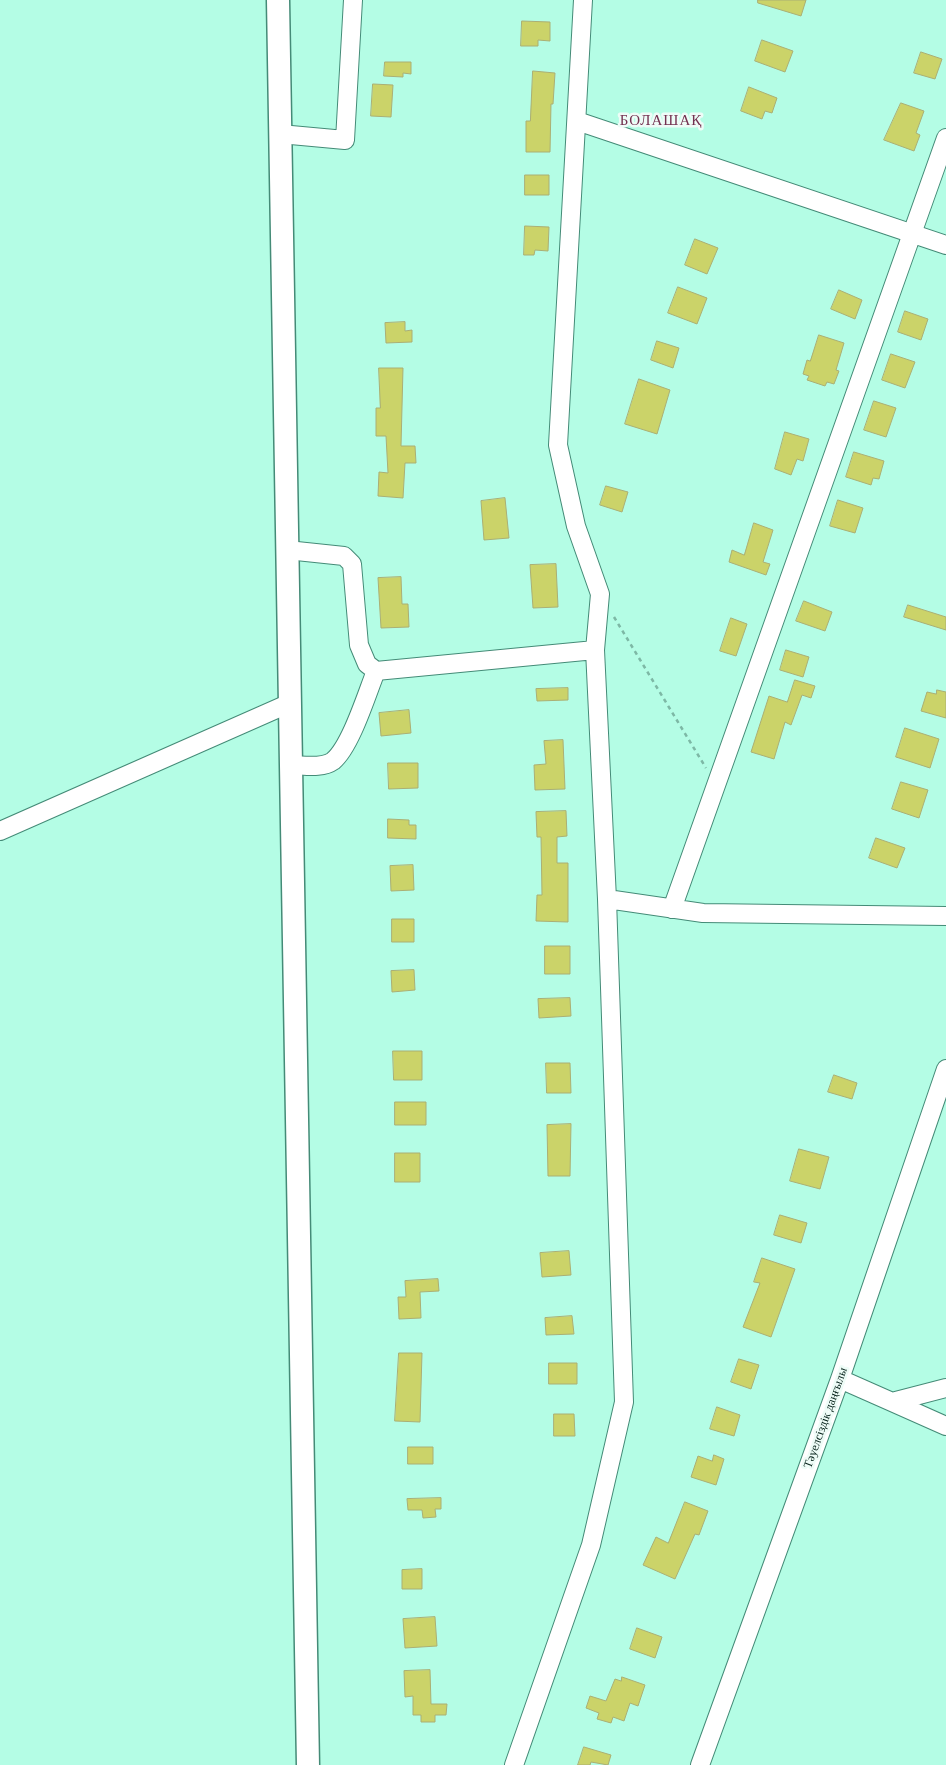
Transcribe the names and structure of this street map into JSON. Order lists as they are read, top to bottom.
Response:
{
  "streets": {
    "street": ["Тәуелсіздік даңғылы"]
  },
  "districts": ["БОЛАШАҚ"]
}
